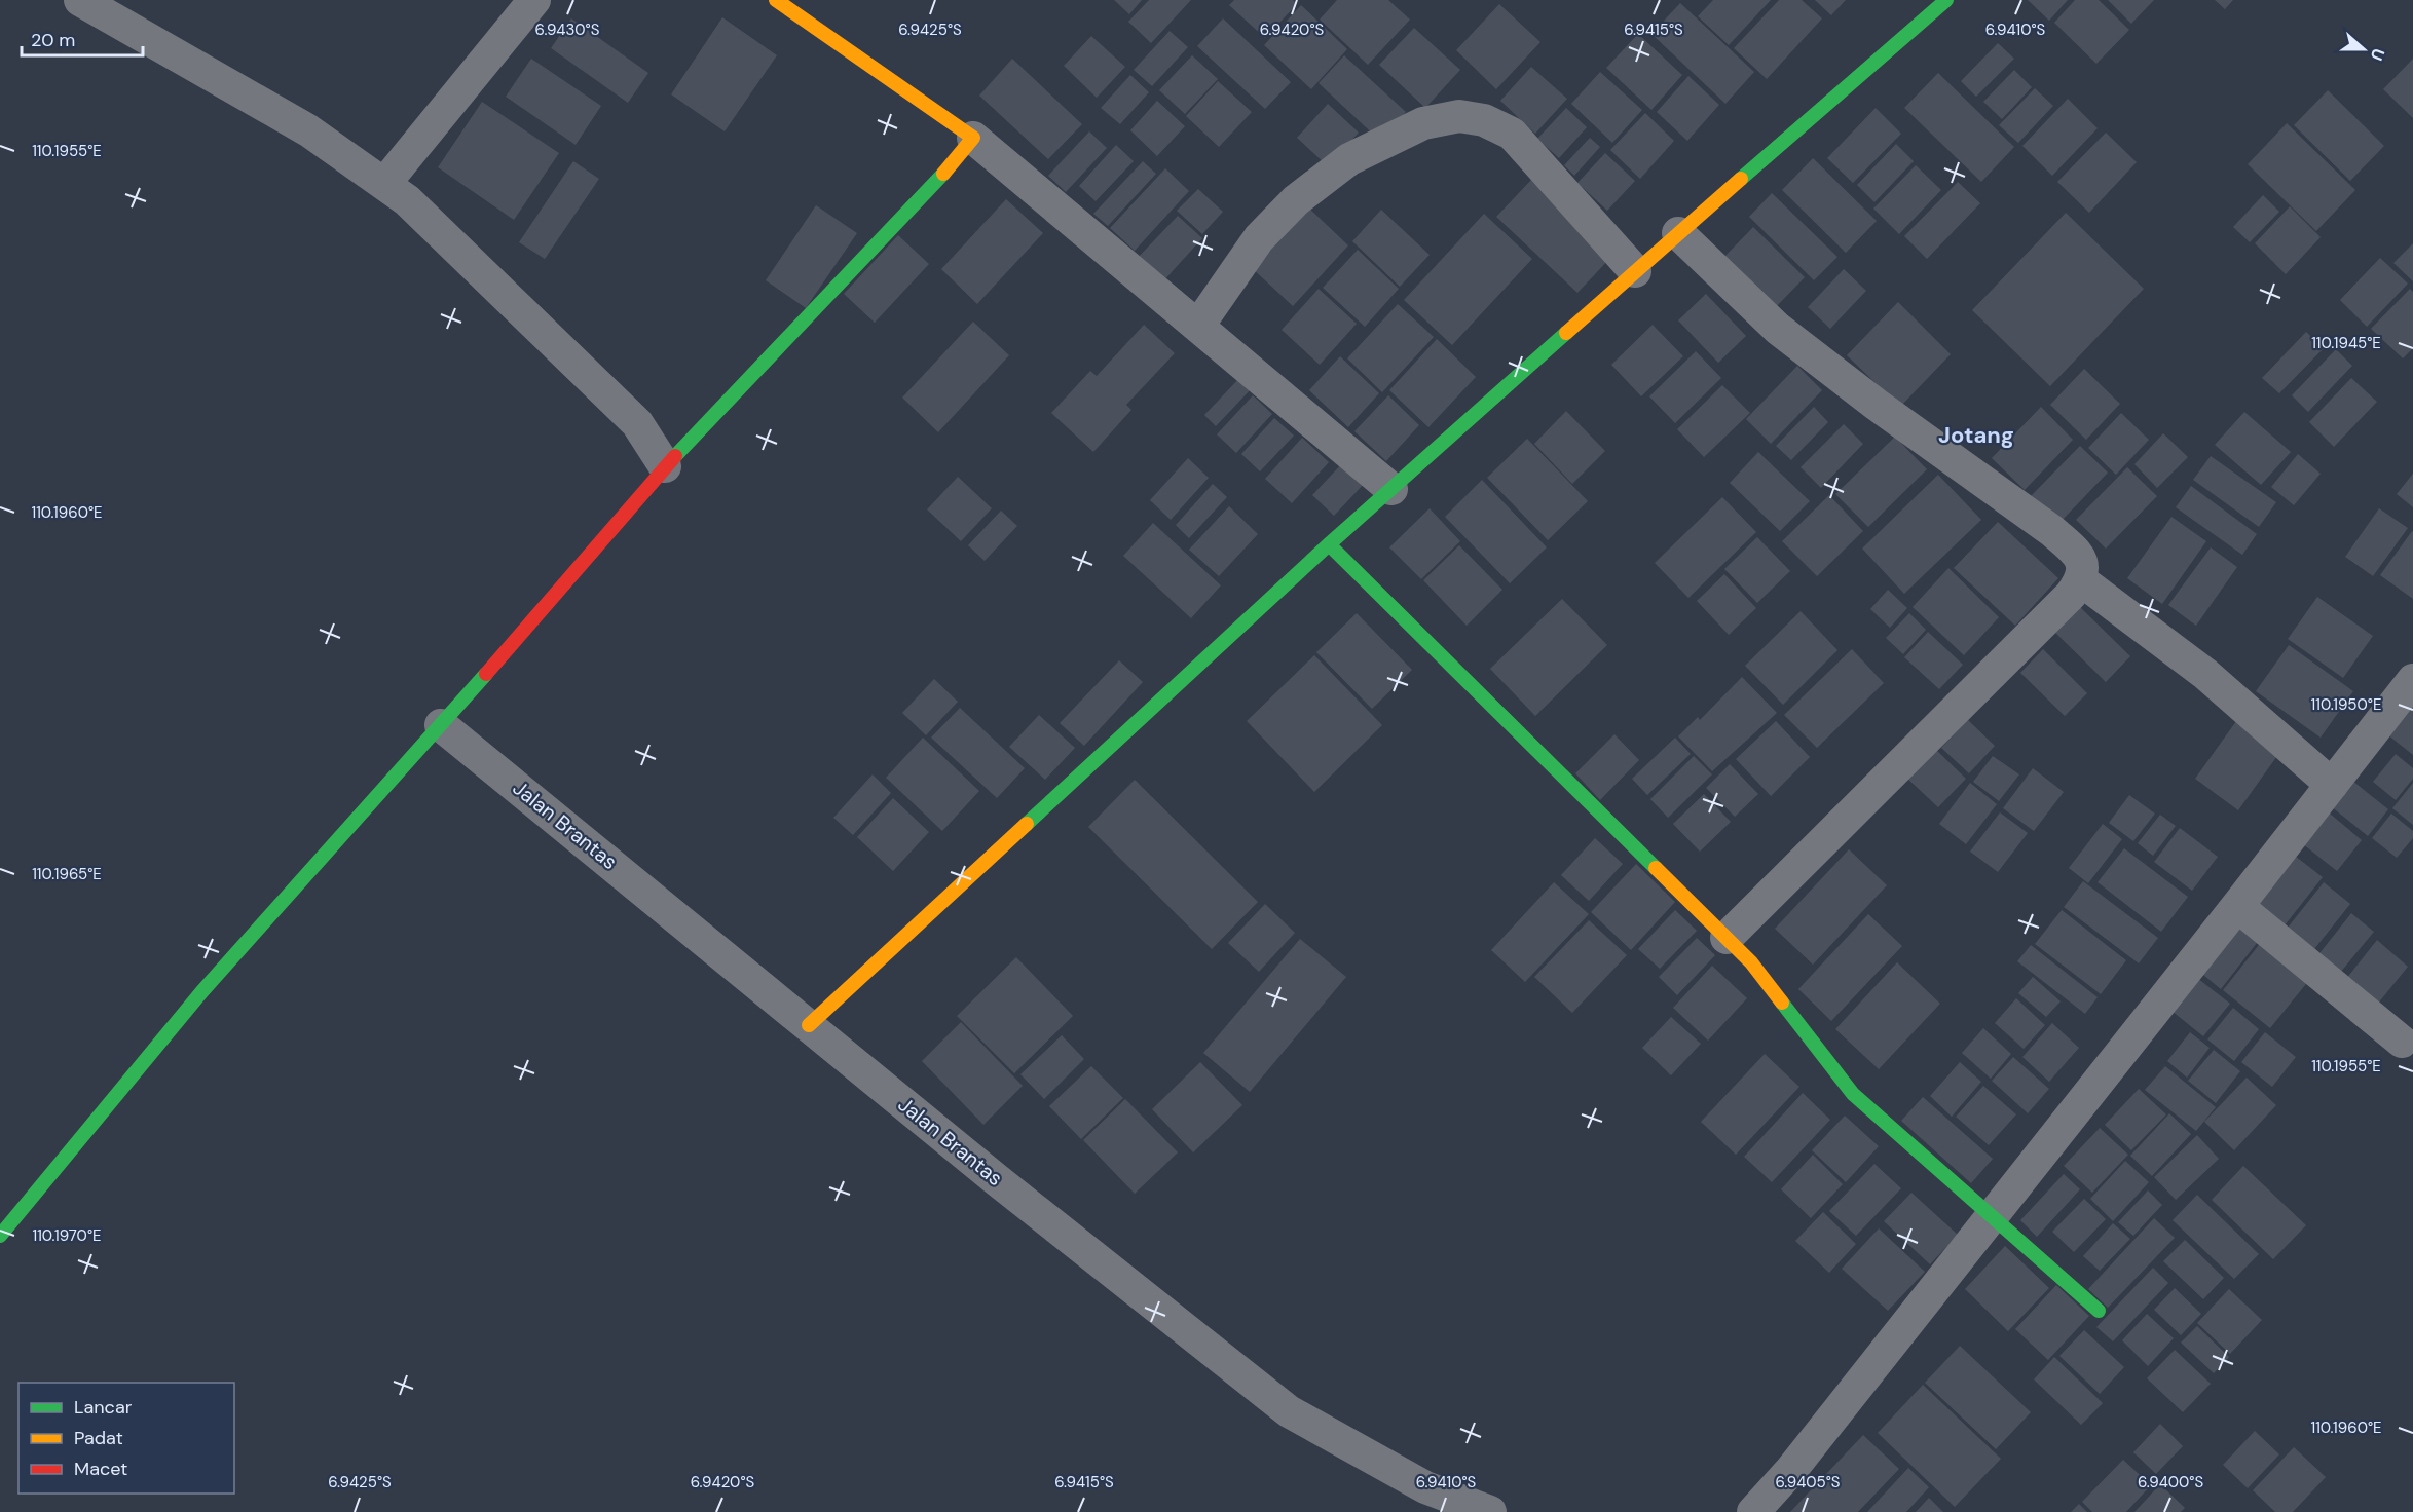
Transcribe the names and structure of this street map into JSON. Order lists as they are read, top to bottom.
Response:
{
  "streets": {
    "street": ["Jalan Brantas"]
  },
  "districts": ["Jotang"],
  "legend": ["Lancar", "Padat", "Macet"],
  "scale_bar": "20 m",
  "north": "right",
  "coordinates": [
    "6.9425°S",
    "6.9415°S",
    "6.9410°S",
    "6.9430°S",
    "6.9420°S",
    "110.1955°E",
    "110.1945°E",
    "110.1960°E",
    "110.1950°E",
    "110.1965°E",
    "110.1970°E",
    "6.9405°S",
    "6.9400°S"
  ]
}
